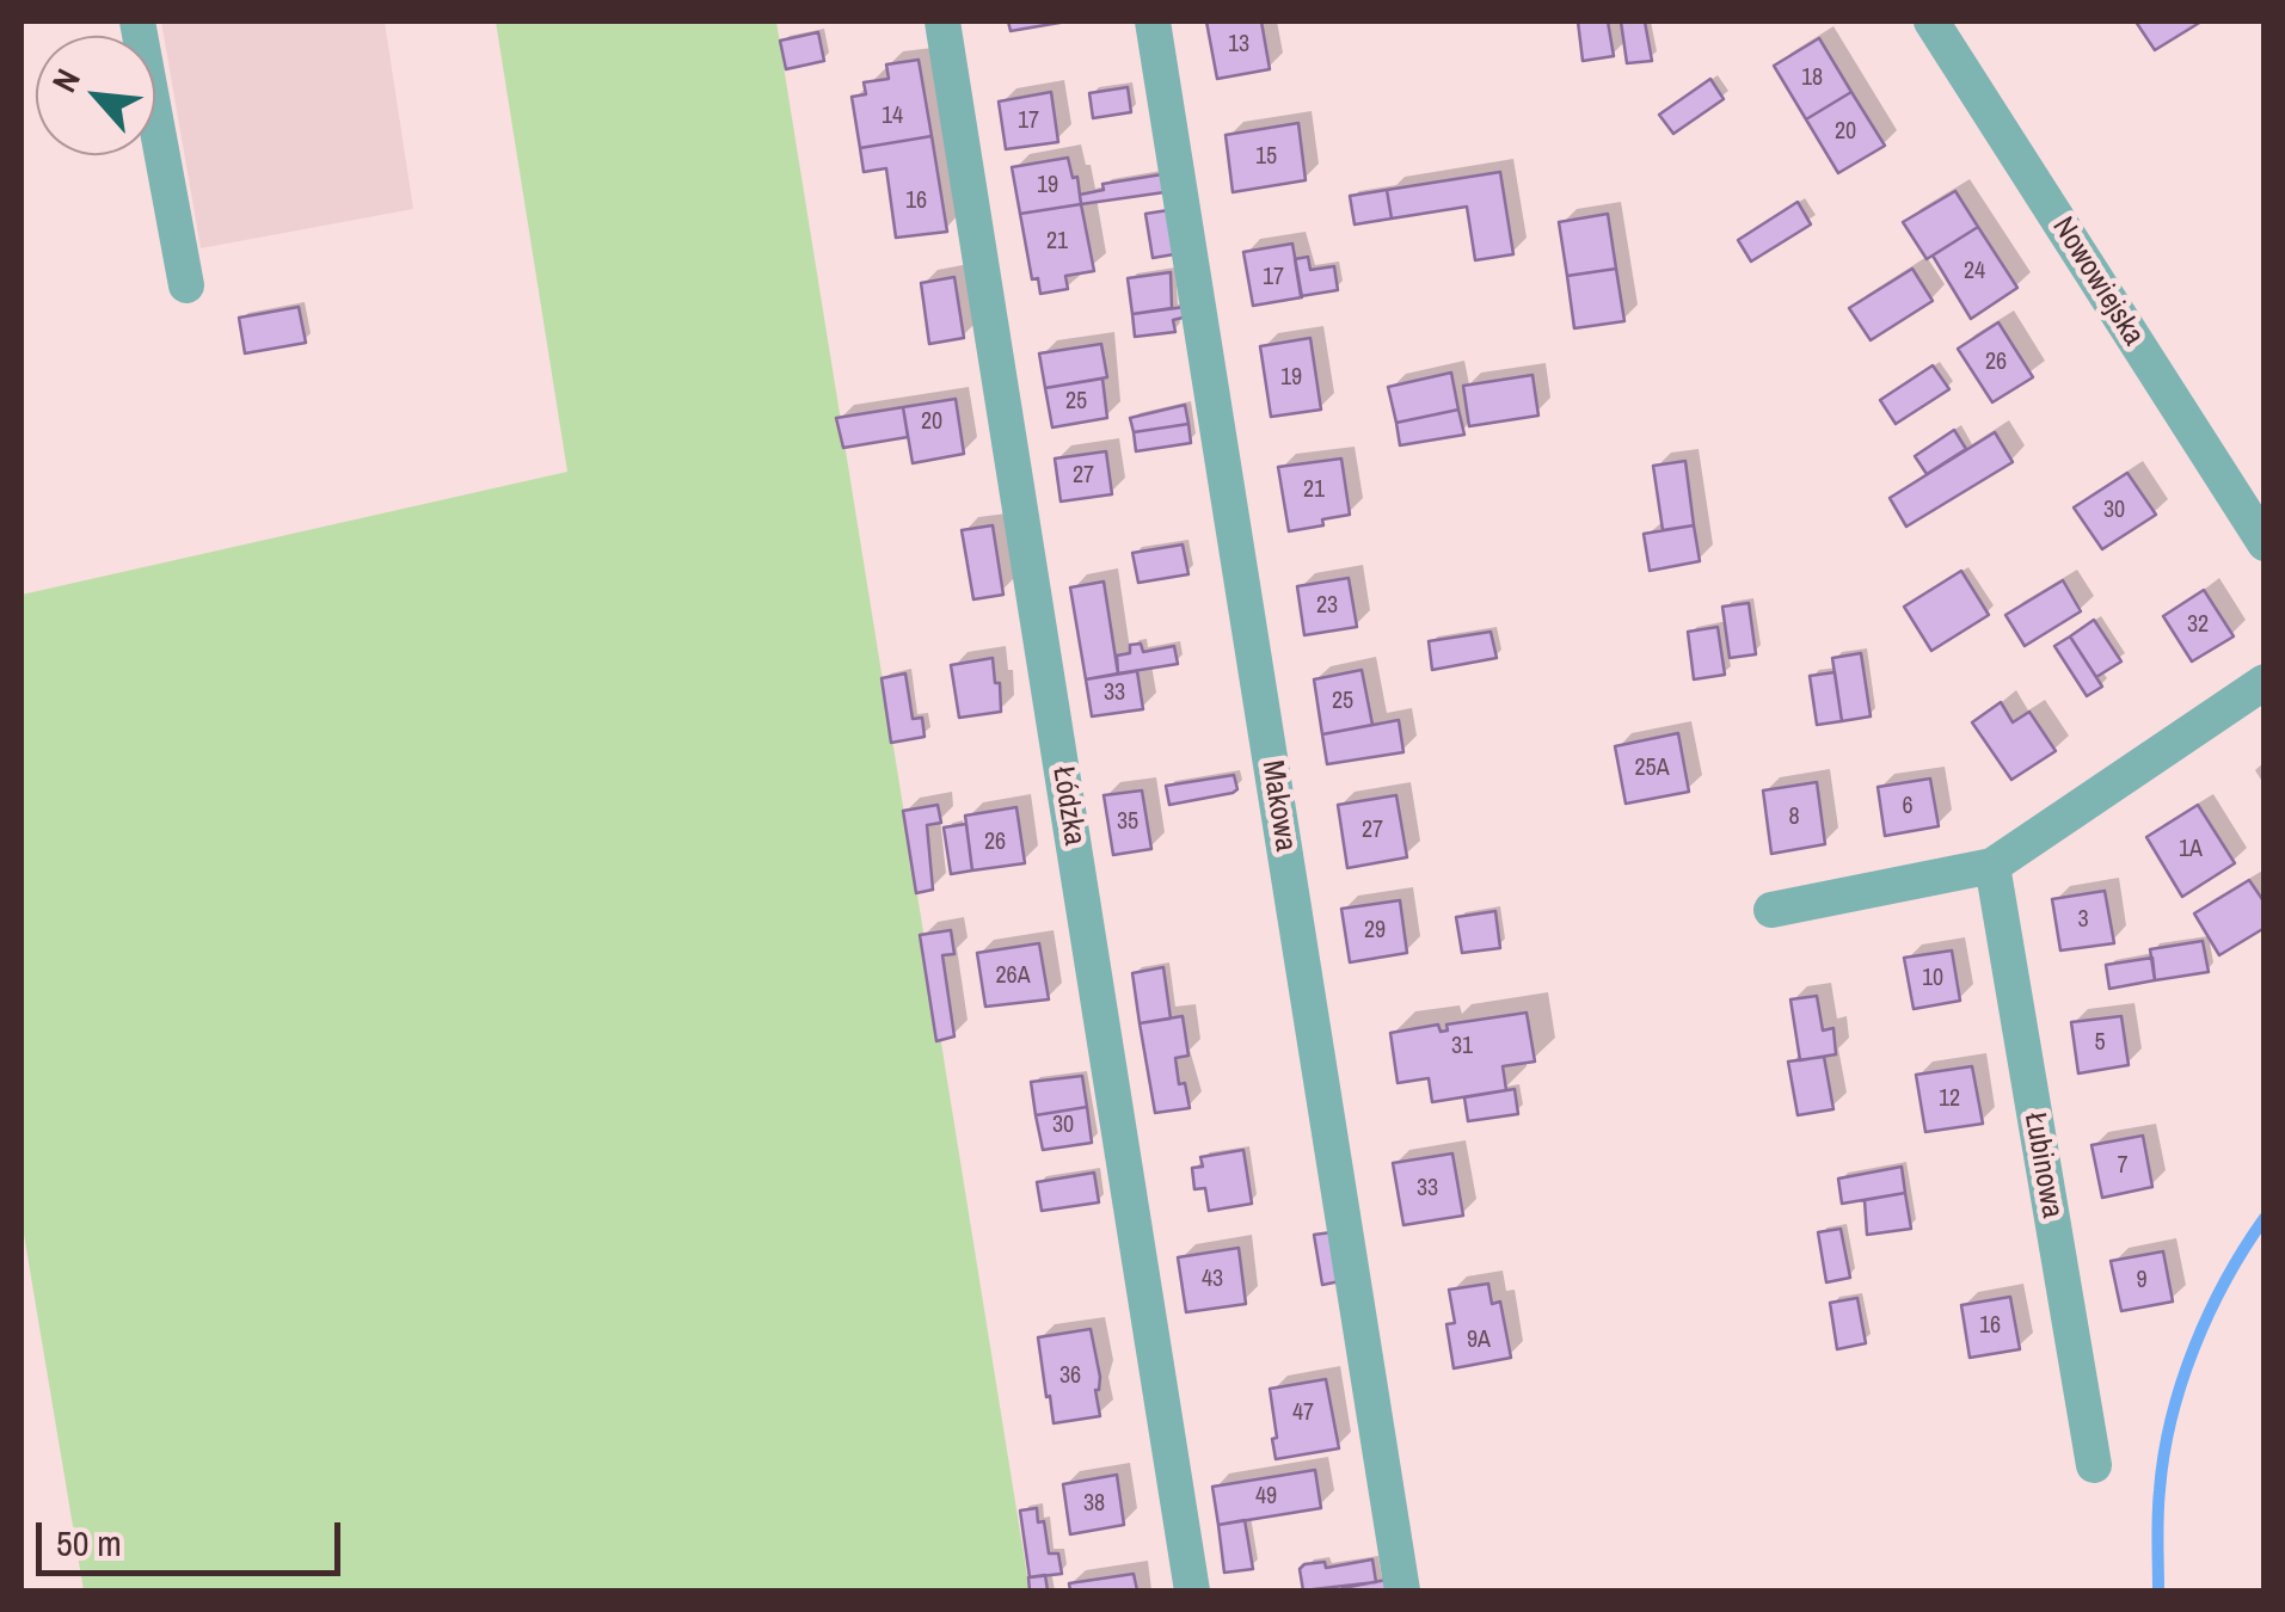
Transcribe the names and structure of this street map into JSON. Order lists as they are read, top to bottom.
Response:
{
  "streets": {
    "street": [
      "Nowowiejska",
      "Łódzka",
      "Makowa",
      "Łubinowa"
    ]
  },
  "house_numbers": [
    "13",
    "18",
    "14",
    "17",
    "20",
    "15",
    "19",
    "16",
    "21",
    "24",
    "17",
    "26",
    "19",
    "25",
    "20",
    "27",
    "21",
    "30",
    "23",
    "32",
    "33",
    "25",
    "25A",
    "6",
    "8",
    "35",
    "27",
    "26",
    "1A",
    "3",
    "29",
    "26A",
    "10",
    "5",
    "31",
    "12",
    "30",
    "7",
    "33",
    "43",
    "9",
    "16",
    "9A",
    "36",
    "47",
    "49",
    "38"
  ],
  "scale_bar": "50 m",
  "north": "top left"
}
